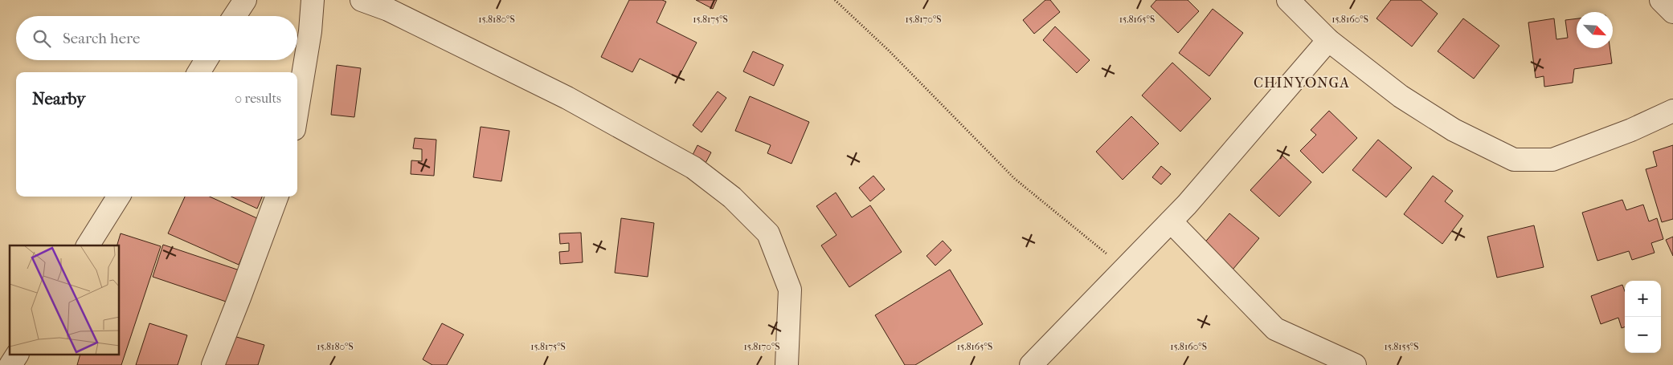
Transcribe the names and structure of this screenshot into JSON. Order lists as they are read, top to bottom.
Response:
{
  "districts": ["CHINYONGA"],
  "north": "bottom right",
  "page": {
    "search": "Search here",
    "heading": ["Nearby", "0 results"],
    "map_buttons": ["+", "−"]
  },
  "coordinates": [
    "15.8180°S",
    "15.8175°S",
    "15.8170°S",
    "15.8165°S",
    "15.8160°S",
    "15.8155°S"
  ]
}
